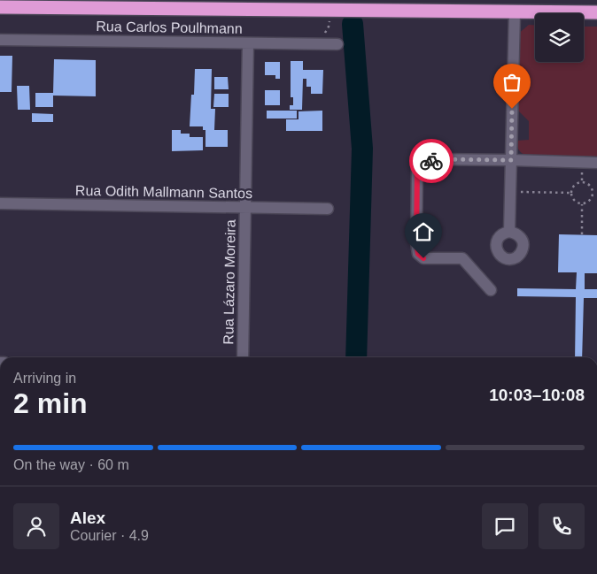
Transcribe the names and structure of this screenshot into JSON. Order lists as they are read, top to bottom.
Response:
{
  "streets": {
    "street": ["Rua Carlos Poulhmann", "Rua Odith Mallmann Santos", "Rua Lázaro Moreira"]
  },
  "crossings": [
    ["Rua Carlos Poulhmann", "Rua Lázaro Moreira"],
    ["Rua Odith Mallmann Santos", "Rua Lázaro Moreira"]
  ],
  "page": {
    "heading": ["2 min", "Arriving in", "10:03–10:08"],
    "panel": ["Alex", "Courier · 4.9"],
    "bar": "On the way · 60 m"
  }
}
